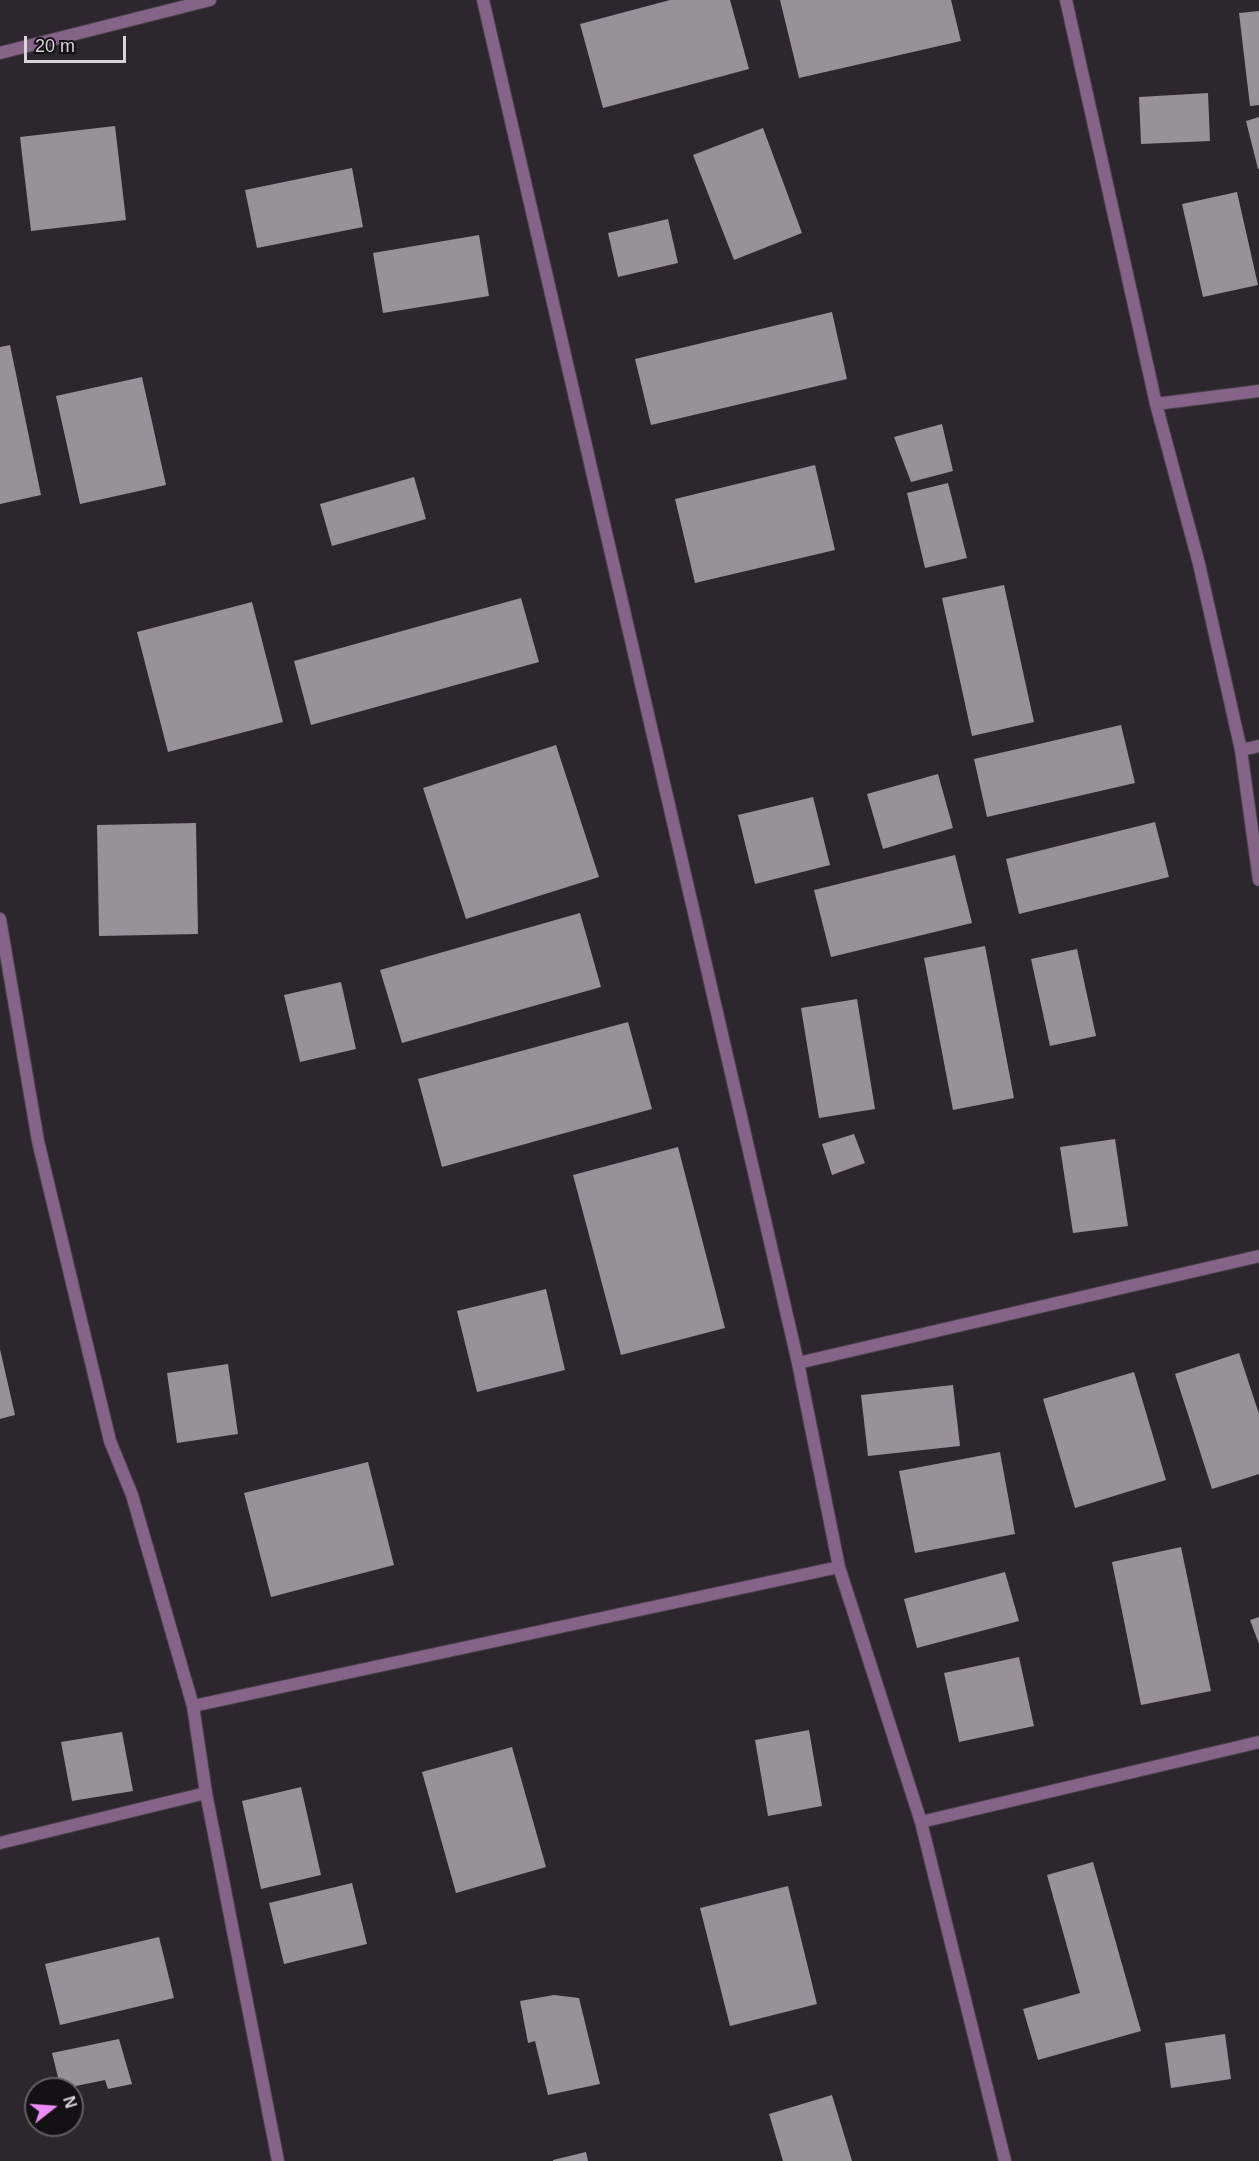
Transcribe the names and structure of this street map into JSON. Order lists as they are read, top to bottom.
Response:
{
  "scale_bar": "20 m",
  "north": "right"
}
